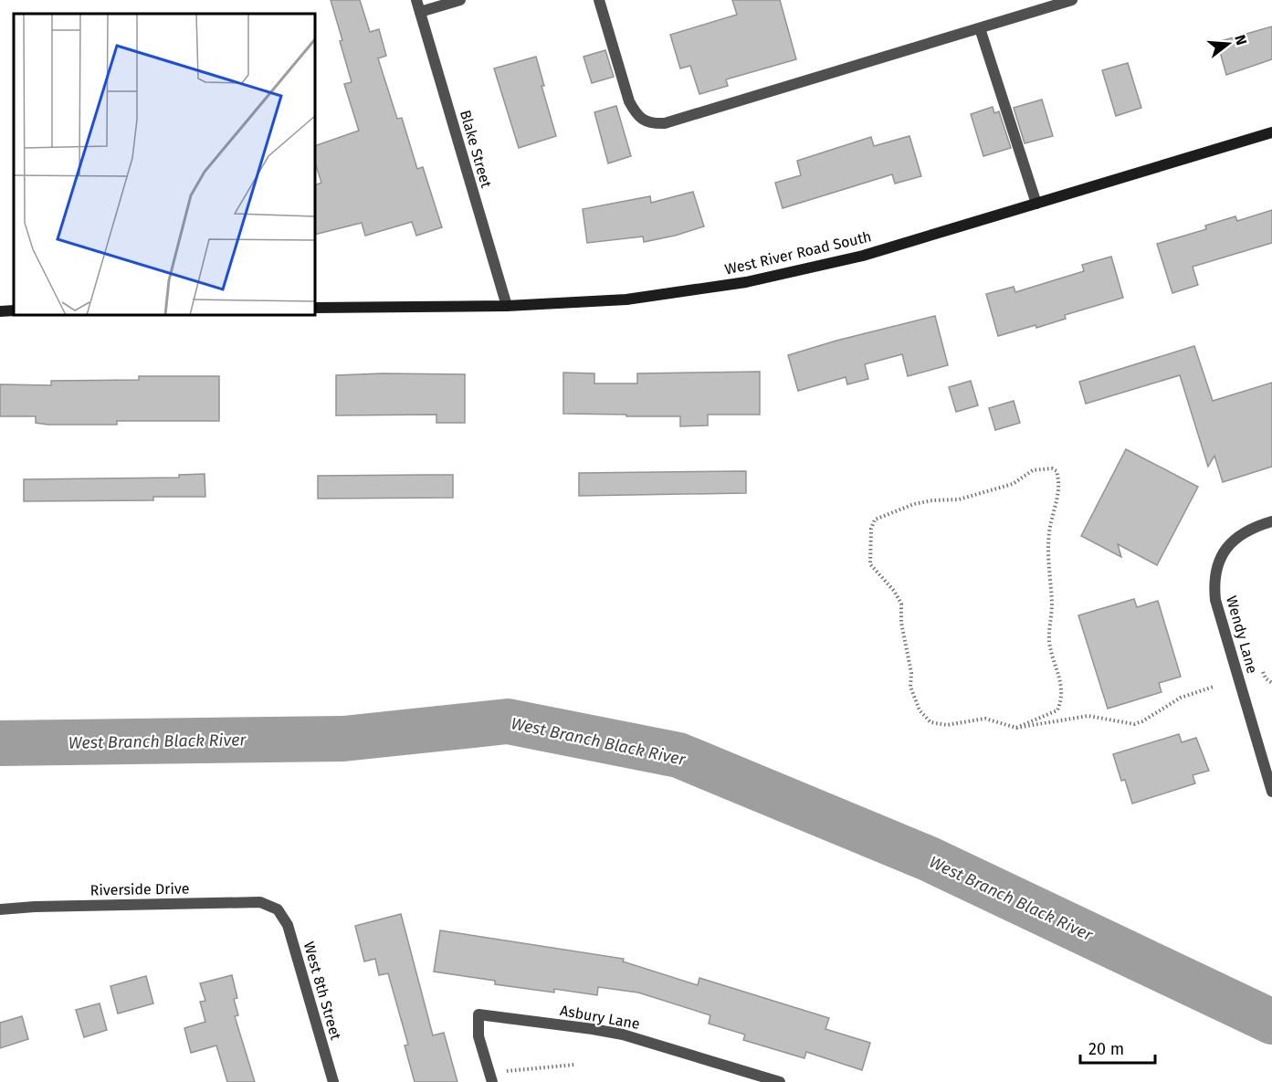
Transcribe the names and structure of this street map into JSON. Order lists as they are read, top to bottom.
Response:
{
  "streets": {
    "main road": ["West River Road South"],
    "street": [
      "Blake Street",
      "Wendy Lane",
      "Riverside Drive",
      "West 8th Street",
      "Asbury Lane"
    ]
  },
  "crossings": [
    ["Blake Street", "West River Road South"],
    ["Riverside Drive", "West 8th Street"]
  ],
  "water": ["West Branch Black River"],
  "scale_bar": "20 m",
  "north": "right"
}
